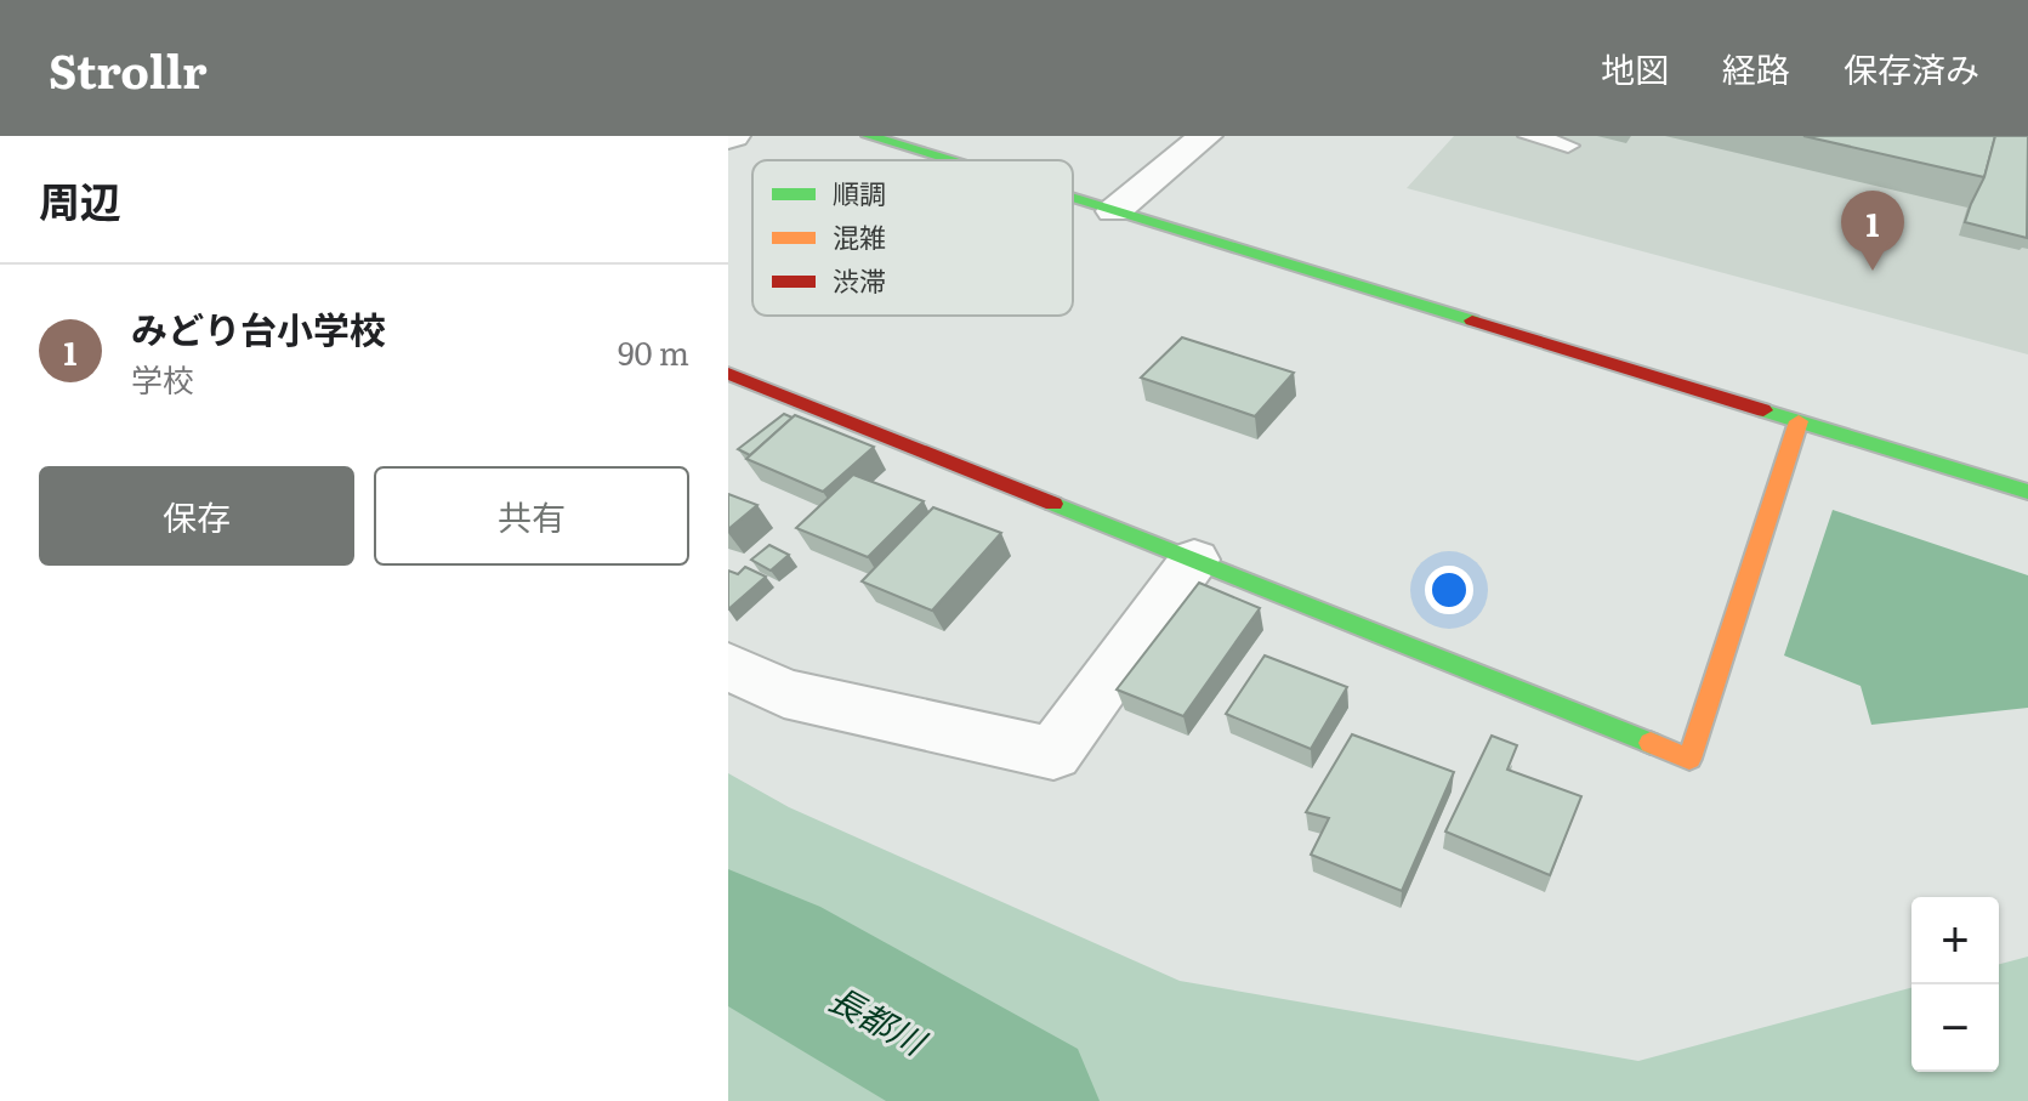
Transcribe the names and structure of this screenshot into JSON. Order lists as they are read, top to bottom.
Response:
{
  "water": ["長都川"],
  "legend": ["順調", "混雑", "渋滞"],
  "page": {
    "header": "Strollr",
    "nav": ["地図", "経路", "保存済み"],
    "heading": "周辺",
    "pins": "1",
    "list": [
      {
        "mark": "1",
        "name": "みどり台小学校",
        "note": "学校",
        "value": "90 m"
      }
    ],
    "buttons": ["保存", "共有"],
    "map_buttons": ["+", "−"]
  }
}
